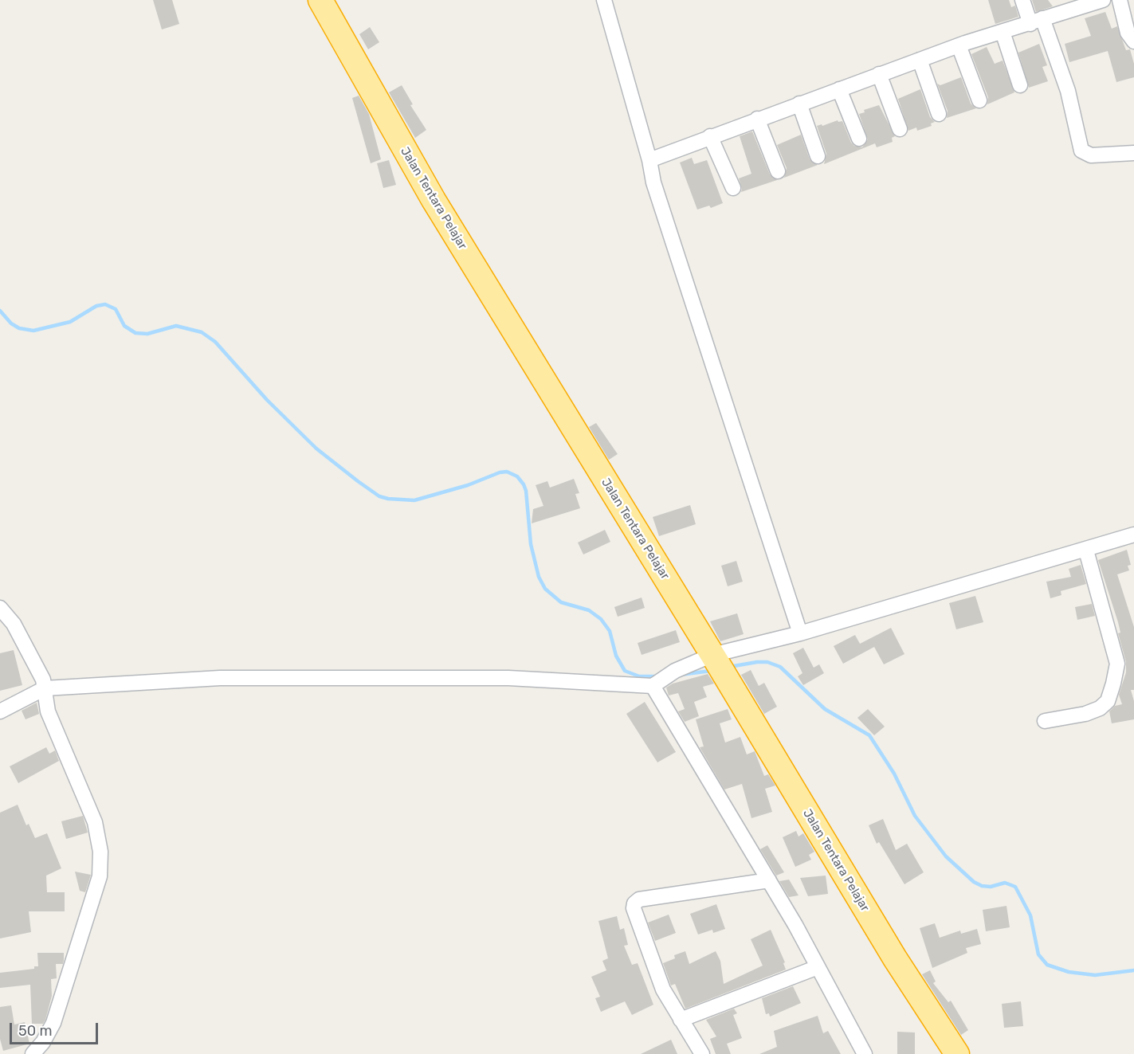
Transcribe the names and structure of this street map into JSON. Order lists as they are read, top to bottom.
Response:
{
  "streets": {
    "highway": ["Jalan Tentara Pelajar"]
  },
  "scale_bar": "50 m"
}
